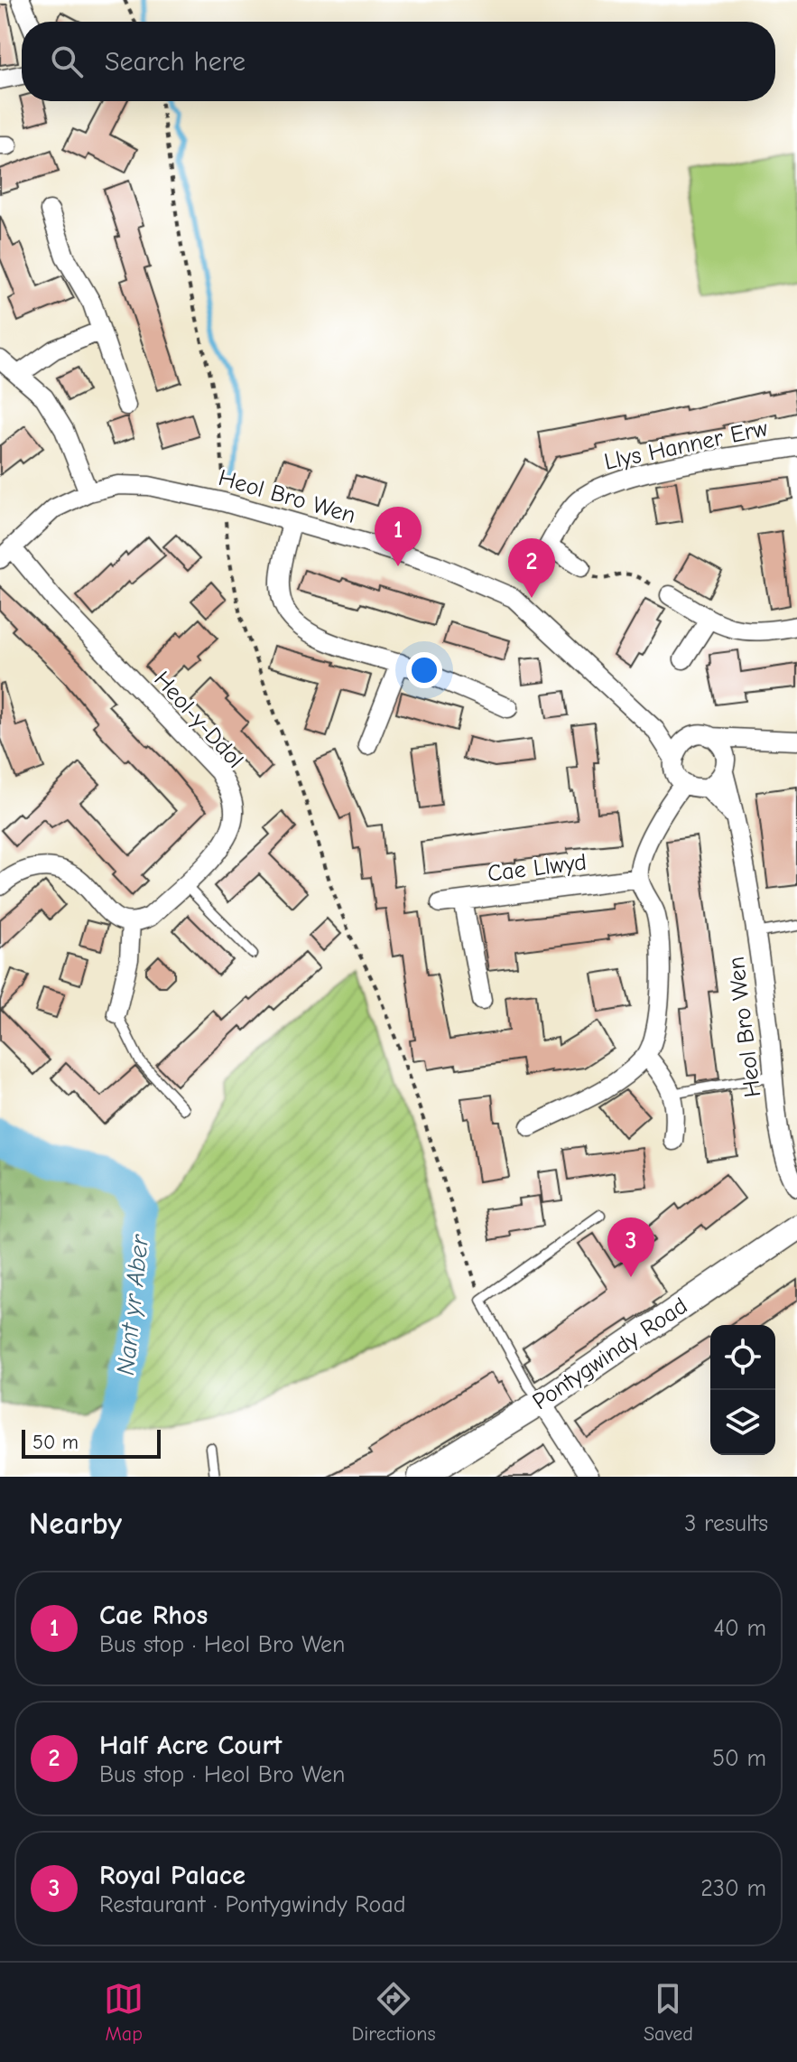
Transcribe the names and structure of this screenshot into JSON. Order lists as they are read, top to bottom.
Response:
{
  "streets": {
    "main road": ["Pontygwindy Road"],
    "street": [
      "Llys Hanner Erw",
      "Heol Bro Wen",
      "Heol-y-Ddol",
      "Cae Llwyd"
    ]
  },
  "crossings": [
    ["Heol Bro Wen", "Heol-y-Ddol"]
  ],
  "water": ["Nant yr Aber"],
  "scale_bar": "50 m",
  "page": {
    "search": "Search here",
    "pins": ["1", "2", "3"],
    "scale": "50 m",
    "heading": ["Nearby", "3 results"],
    "list": [
      {
        "mark": "1",
        "name": "Cae Rhos",
        "note": "Bus stop · Heol Bro Wen",
        "value": "40 m"
      },
      {
        "mark": "2",
        "name": "Half Acre Court",
        "note": "Bus stop · Heol Bro Wen",
        "value": "50 m"
      },
      {
        "mark": "3",
        "name": "Royal Palace",
        "note": "Restaurant · Pontygwindy Road",
        "value": "230 m"
      }
    ],
    "nav": ["Map", "Directions", "Saved"]
  }
}
